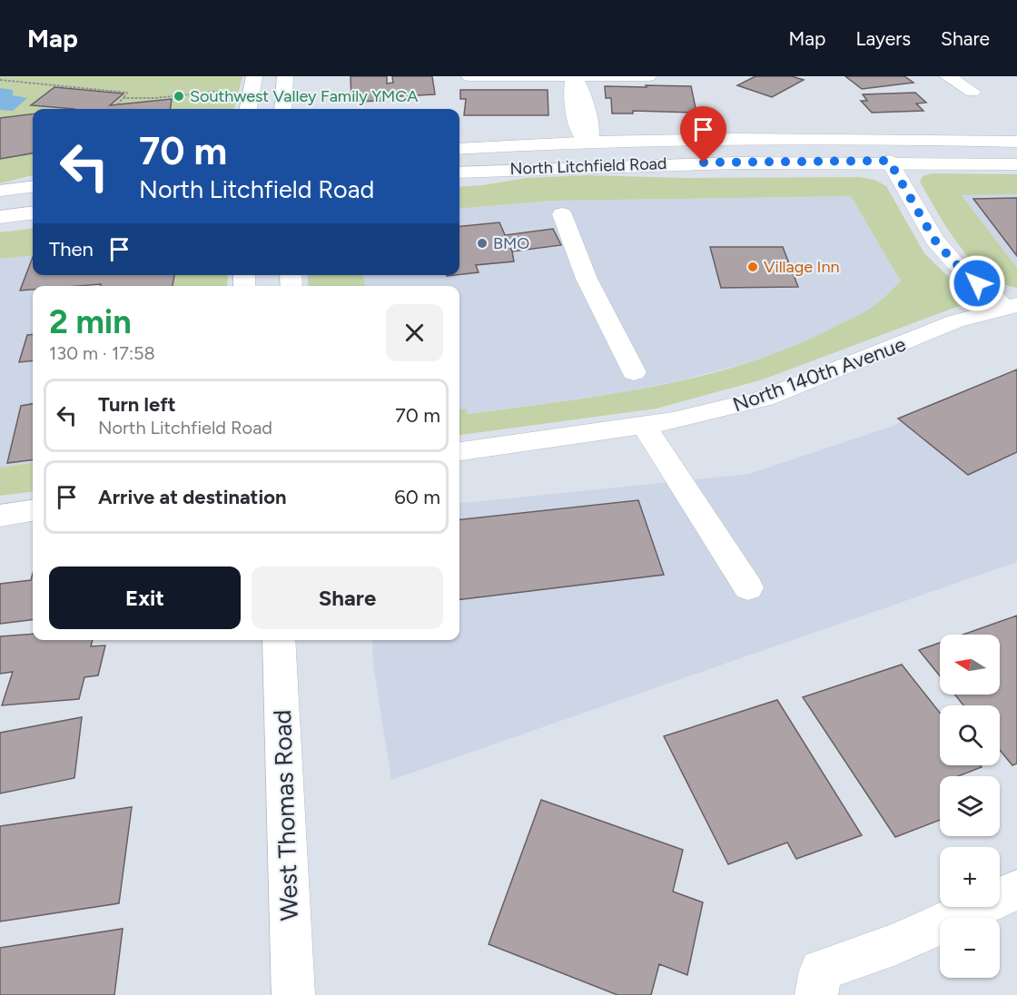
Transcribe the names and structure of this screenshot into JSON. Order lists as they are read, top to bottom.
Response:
{
  "streets": {
    "main road": ["North Litchfield Road", "North 140th Avenue", "West Thomas Road"]
  },
  "places": ["Southwest Valley Family YMCA", "BMO", "Village Inn"],
  "north": "left",
  "page": {
    "header": "Map",
    "nav": ["Map", "Layers", "Share"],
    "turn": ["70 m", "North Litchfield Road"],
    "then": "Then",
    "heading": ["2 min", "130 m · 17:58"],
    "list": [
      {
        "name": "Turn left",
        "note": "North Litchfield Road",
        "value": "70 m"
      },
      {
        "name": "Arrive at destination",
        "value": "60 m"
      }
    ],
    "buttons": ["Exit", "Share"],
    "map_buttons": ["+", "−"]
  }
}
